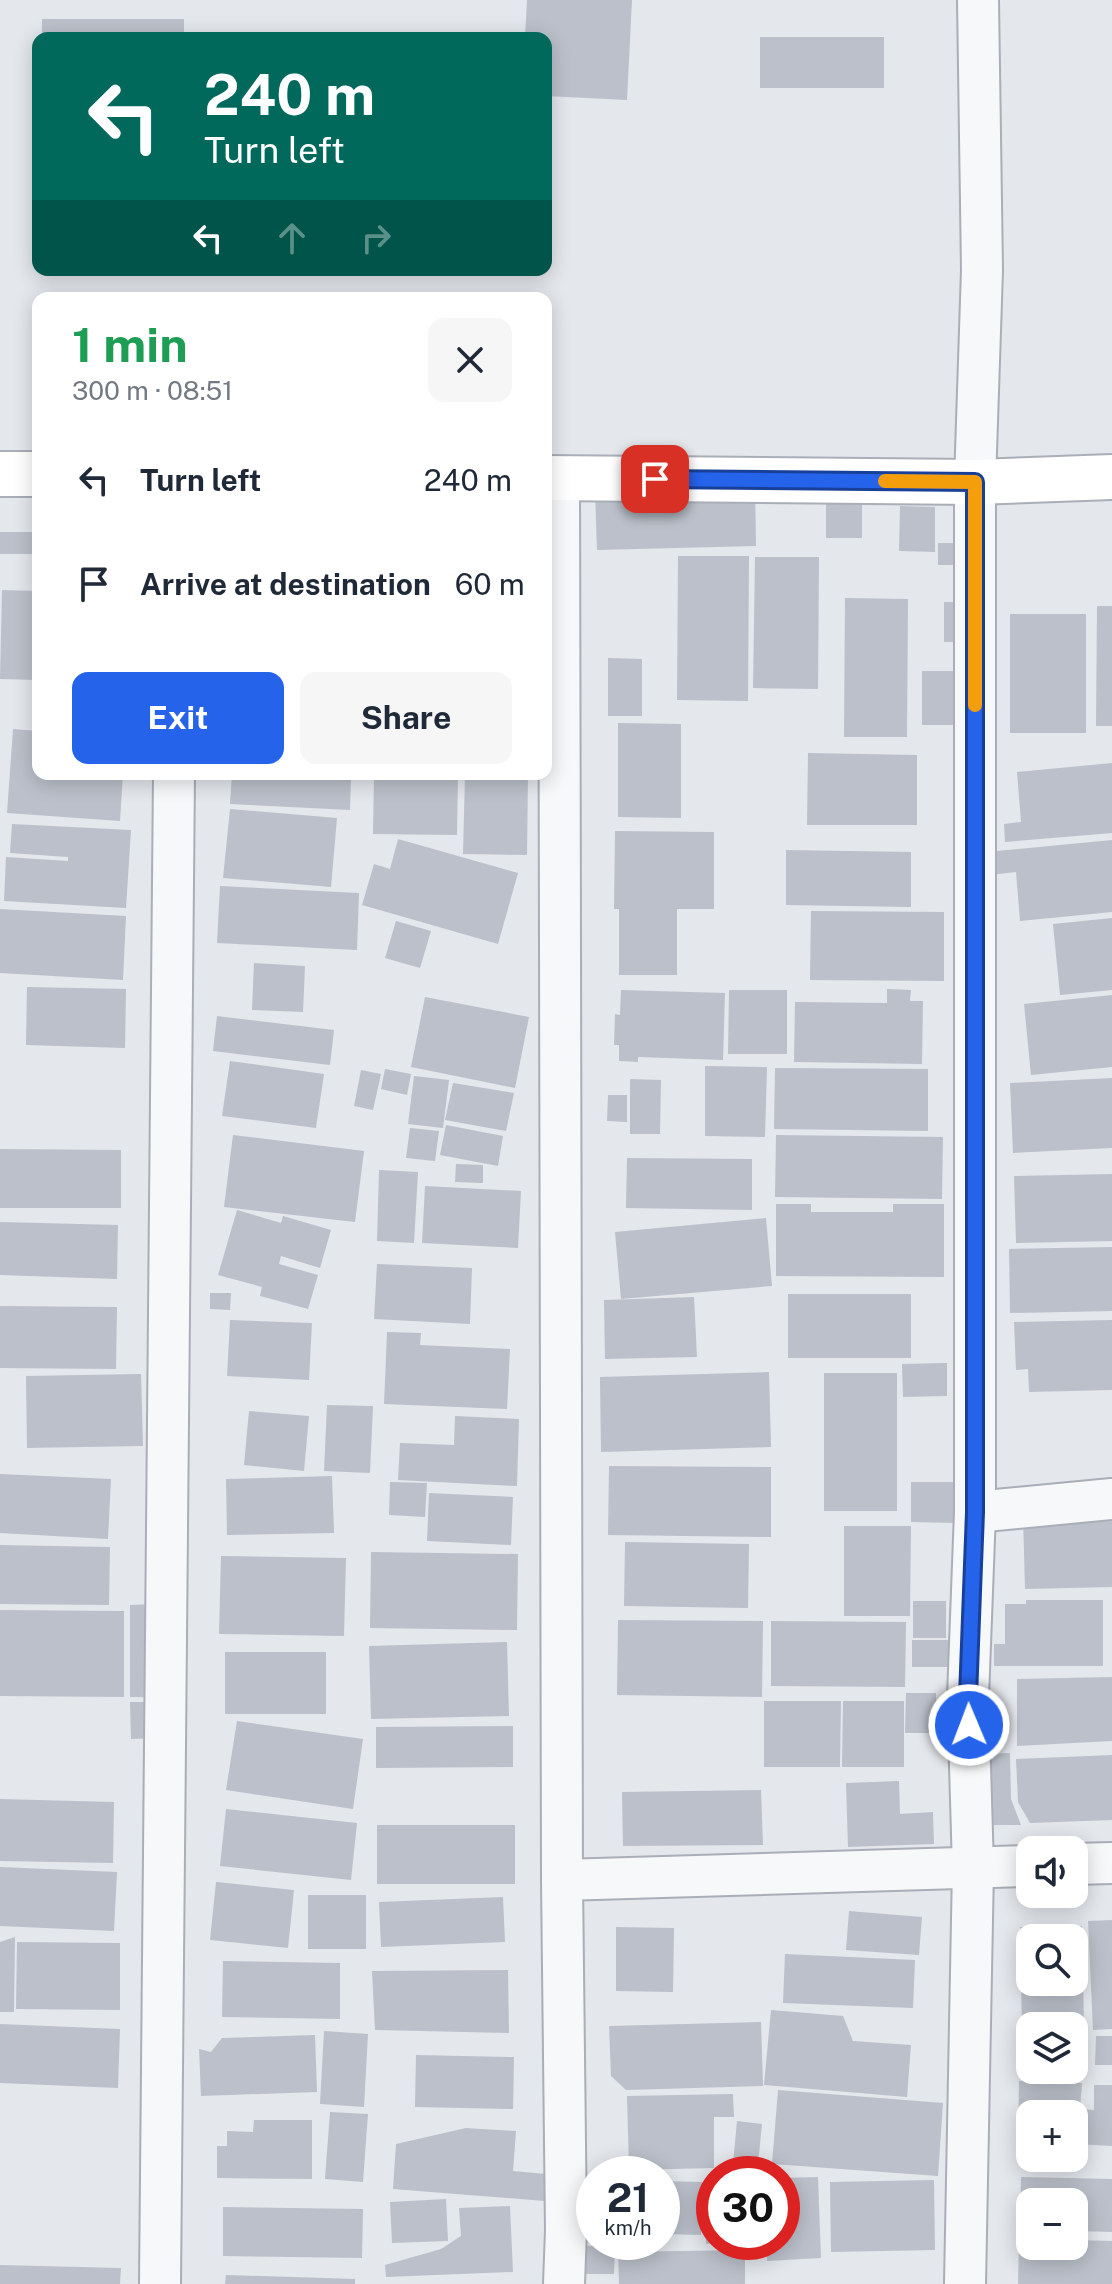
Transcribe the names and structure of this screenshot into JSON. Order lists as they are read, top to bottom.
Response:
{
  "page": {
    "turn": ["240 m", "Turn left"],
    "heading": ["1 min", "300 m · 08:51"],
    "list": [
      {
        "name": "Turn left",
        "value": "240 m"
      },
      {
        "name": "Arrive at destination",
        "value": "60 m"
      }
    ],
    "buttons": ["Exit", "Share"],
    "map_buttons": ["+", "−"],
    "speed": "21 km/h",
    "limit": "30"
  }
}
